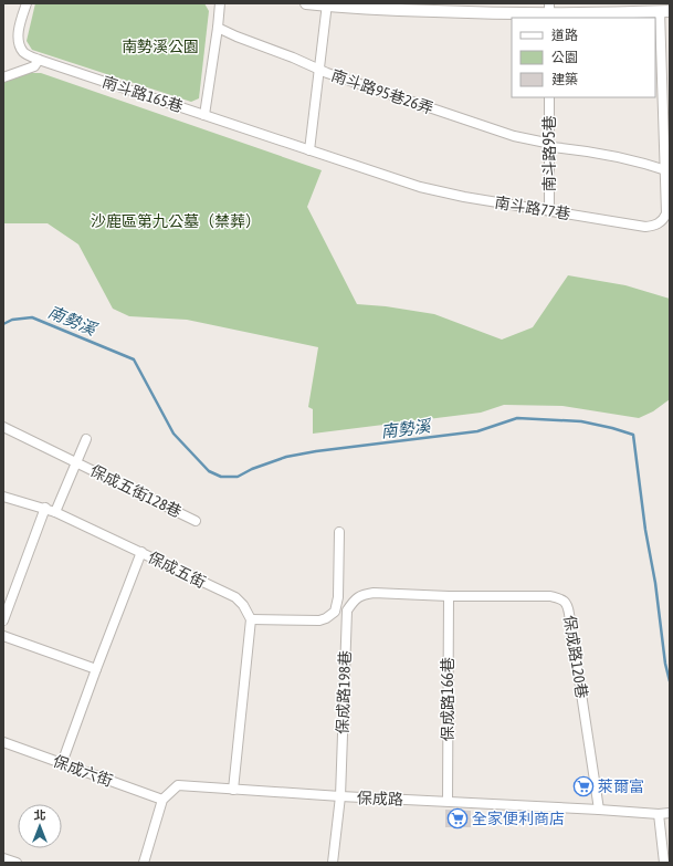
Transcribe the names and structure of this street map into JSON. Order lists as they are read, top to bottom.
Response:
{
  "streets": {
    "street": [
      "南斗路95巷26弄",
      "南斗路165巷",
      "南斗路95巷",
      "南斗路77巷",
      "保成五街128巷",
      "保成五街",
      "保成路120巷",
      "保成路198巷",
      "保成路166巷",
      "保成六街",
      "保成路"
    ]
  },
  "crossings": [
    ["南斗路95巷26弄", "南斗路165巷"],
    ["南斗路95巷26弄", "南斗路95巷"],
    ["南斗路95巷26弄", "南斗路77巷"],
    ["南斗路165巷", "南斗路77巷"],
    ["南斗路95巷", "南斗路77巷"],
    ["保成五街", "保成六街"],
    ["保成路120巷", "保成路198巷"],
    ["保成路120巷", "保成路166巷"],
    ["保成路120巷", "保成路"],
    ["保成路198巷", "保成路"],
    ["保成路166巷", "保成路"],
    ["保成六街", "保成路"]
  ],
  "water": ["南勢溪"],
  "parks": ["南勢溪公園", "沙鹿區第九公墓（禁葬）"],
  "places": {
    "supermarket": ["萊爾富", "全家便利商店"]
  },
  "legend": ["道路", "公園", "建築"],
  "north": "top"
}
